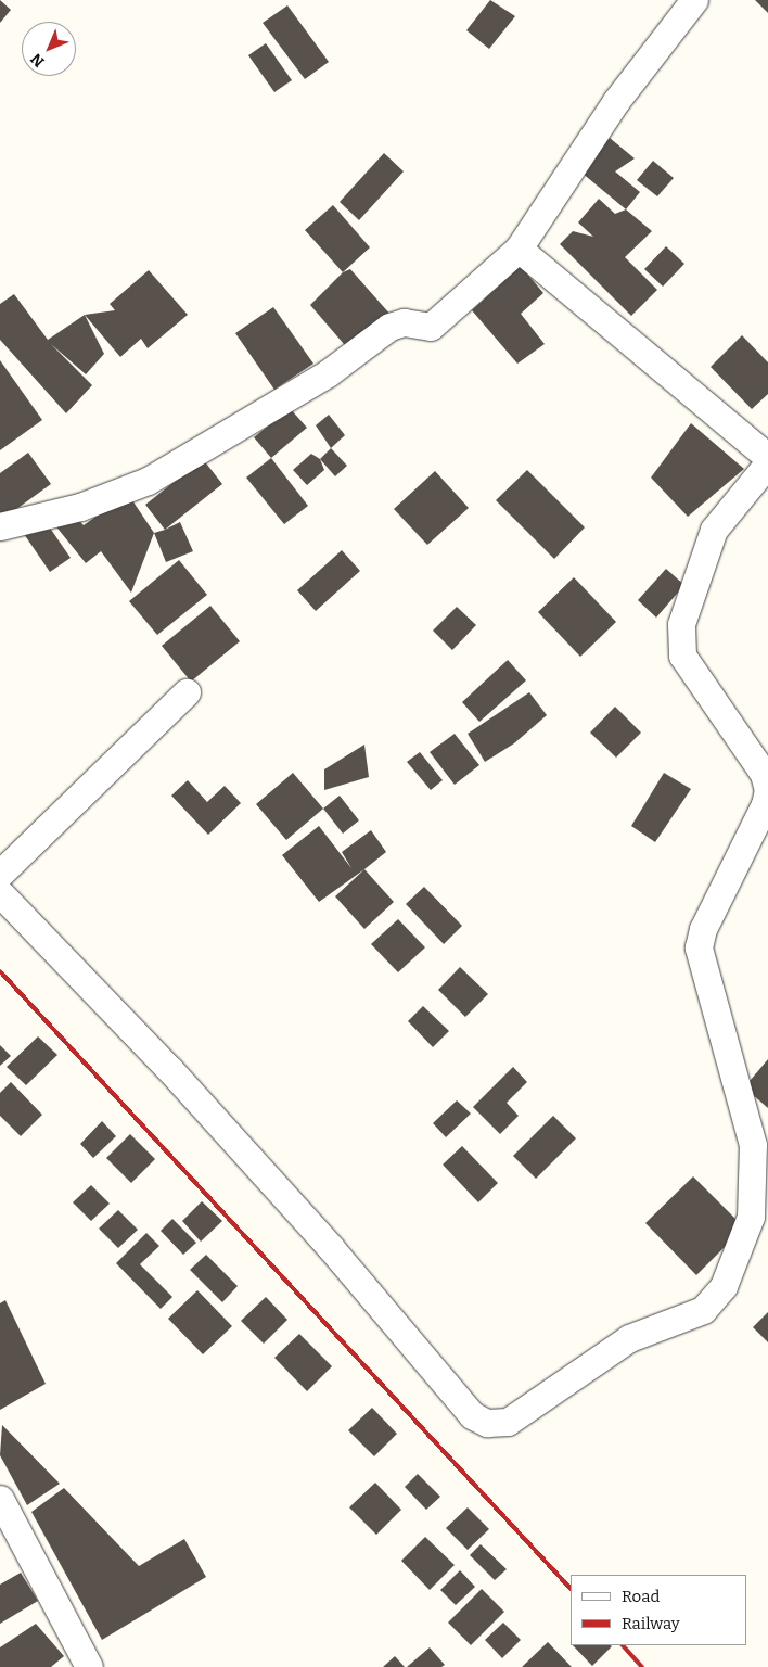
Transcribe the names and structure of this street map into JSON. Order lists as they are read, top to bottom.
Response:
{
  "legend": ["Road", "Railway"],
  "north": "bottom left"
}
